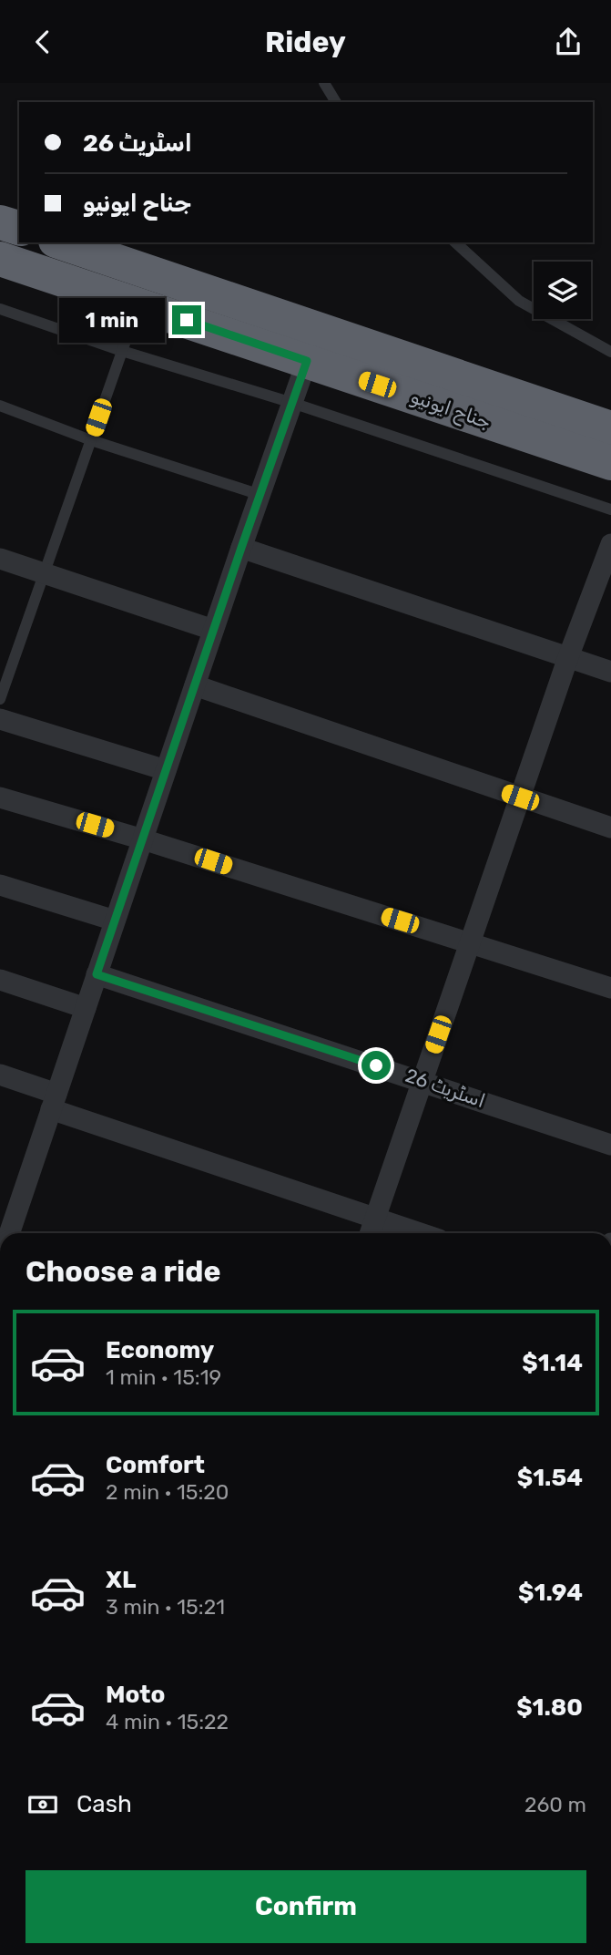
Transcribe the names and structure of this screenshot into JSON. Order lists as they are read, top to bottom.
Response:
{
  "streets": {
    "highway": ["جناح ایونیو"],
    "street": ["اسٹریٹ 26"]
  },
  "page": {
    "header": "Ridey",
    "banner": ["اسٹریٹ 26", "جناح ایونیو"],
    "bubble": "1 min",
    "heading": "Choose a ride",
    "list": [
      {
        "name": "Economy",
        "note": "1 min · 15:19",
        "value": "$1.14"
      },
      {
        "name": "Comfort",
        "note": "2 min · 15:20",
        "value": "$1.54"
      },
      {
        "name": "XL",
        "note": "3 min · 15:21",
        "value": "$1.94"
      },
      {
        "name": "Moto",
        "note": "4 min · 15:22",
        "value": "$1.80"
      }
    ],
    "pay": ["Cash", "260 m"],
    "buttons": "Confirm"
  }
}
